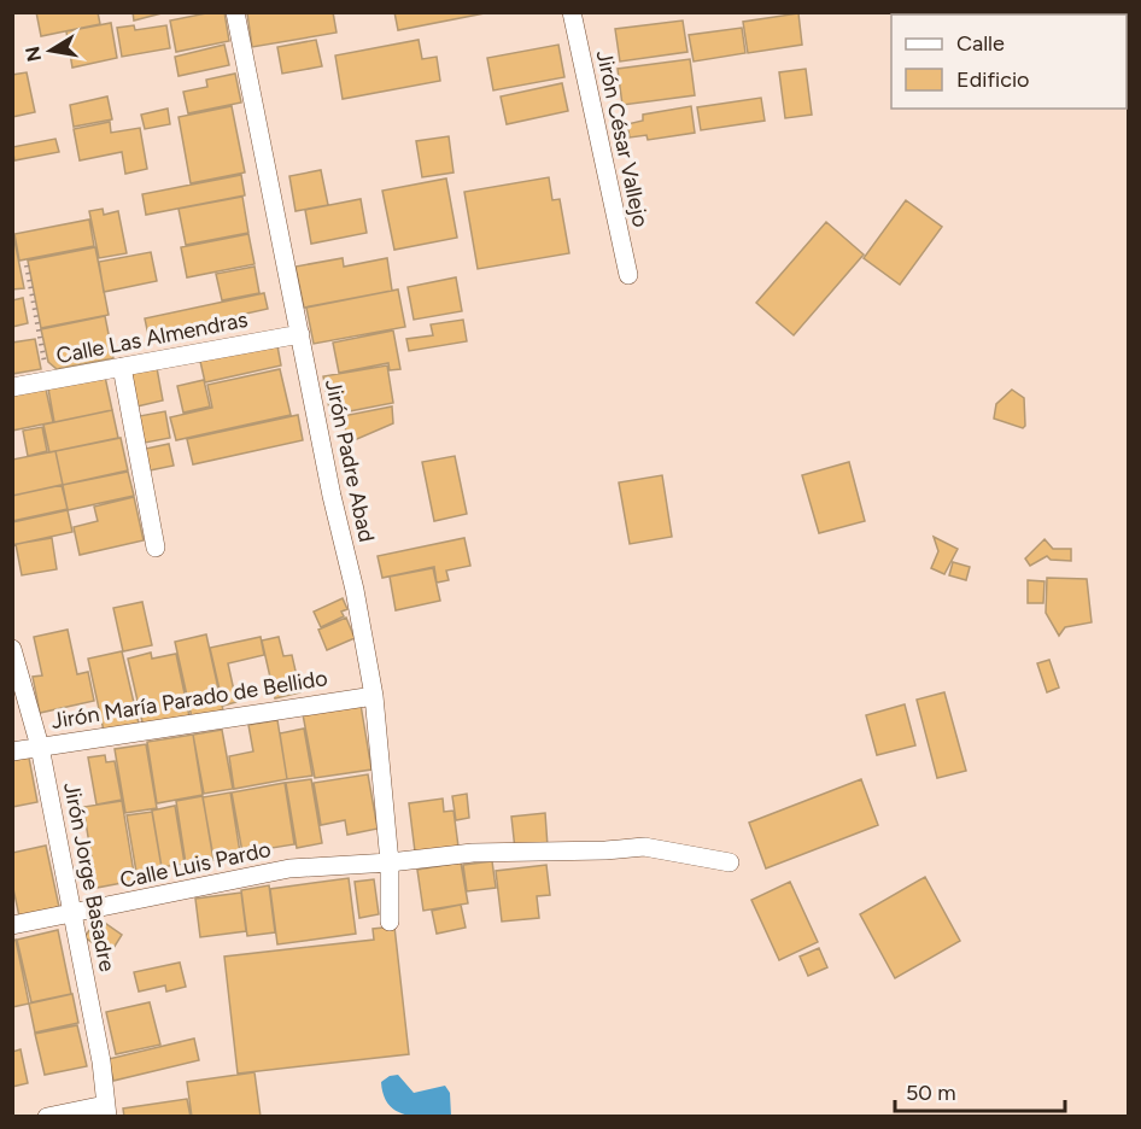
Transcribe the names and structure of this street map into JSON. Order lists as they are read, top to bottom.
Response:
{
  "streets": {
    "street": [
      "Jirón César Vallejo",
      "Calle Las Almendras",
      "Jirón Padre Abad",
      "Jirón María Parado de Bellido",
      "Calle Luis Pardo",
      "Jirón Jorge Basadre"
    ]
  },
  "crossings": [
    ["Calle Las Almendras", "Jirón Padre Abad"],
    ["Jirón Padre Abad", "Jirón María Parado de Bellido"],
    ["Jirón Padre Abad", "Calle Luis Pardo"],
    ["Jirón María Parado de Bellido", "Jirón Jorge Basadre"],
    ["Calle Luis Pardo", "Jirón Jorge Basadre"]
  ],
  "legend": ["Calle", "Edificio"],
  "scale_bar": "50 m",
  "north": "left"
}
